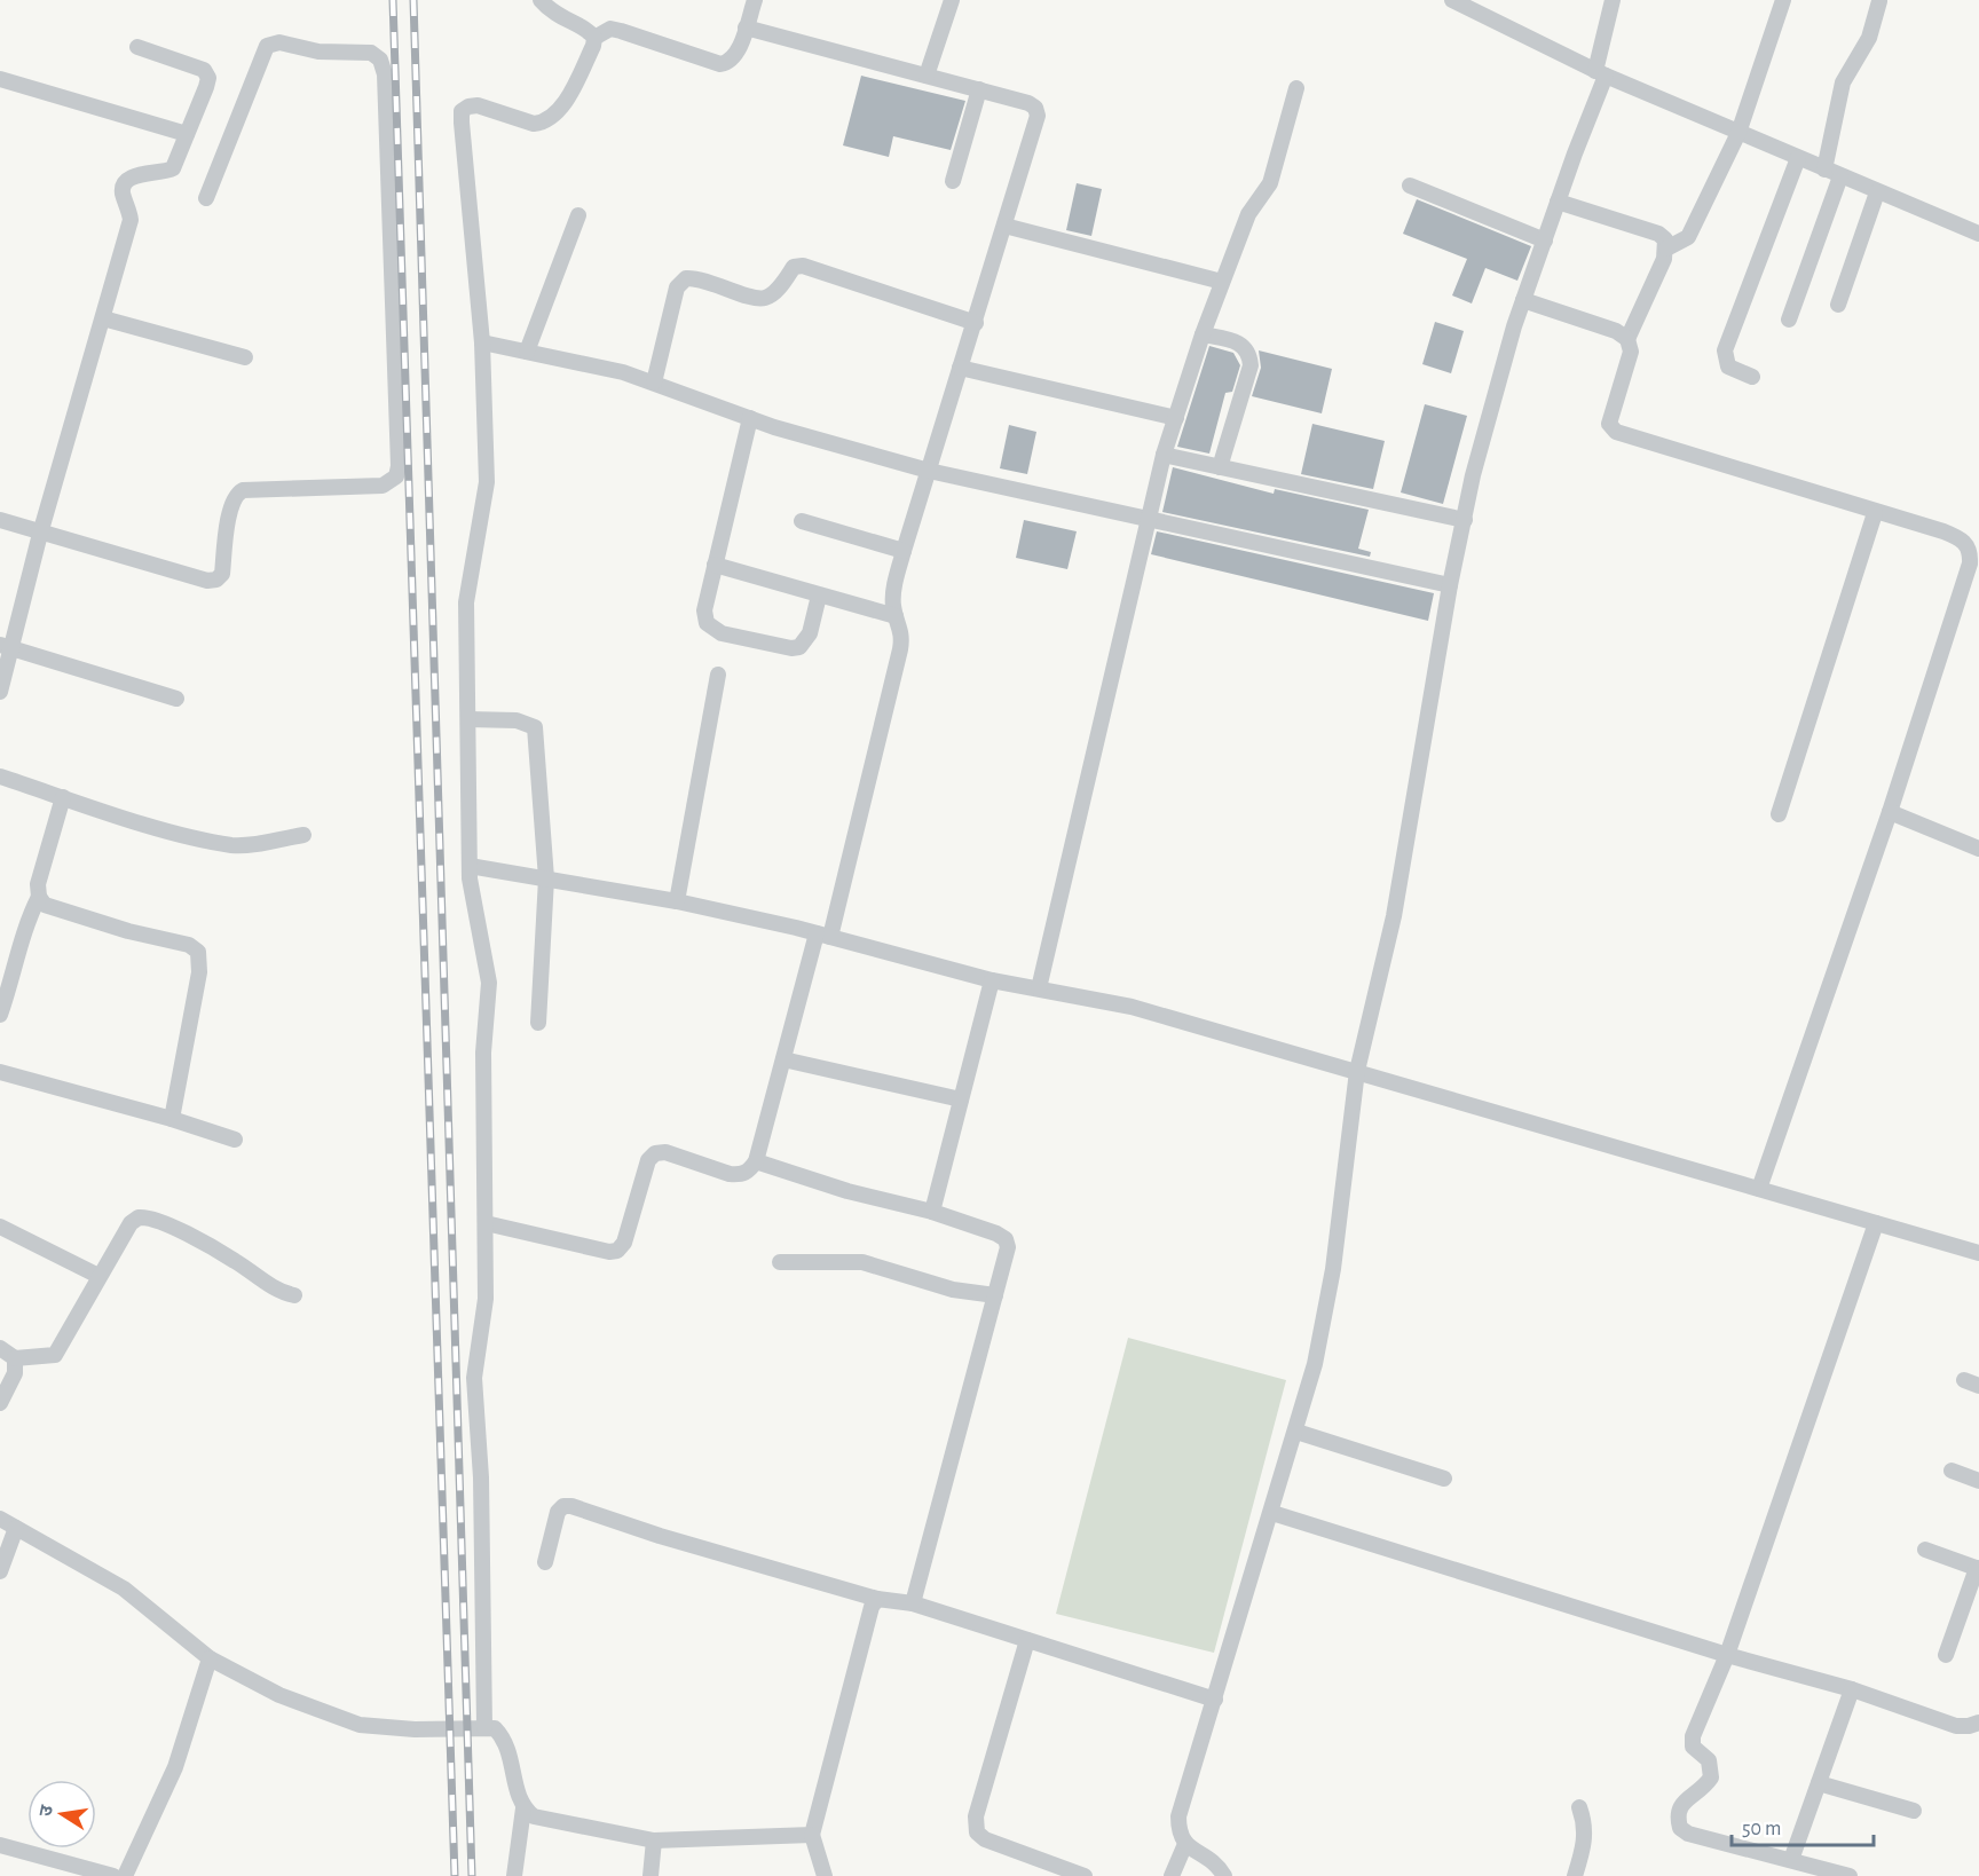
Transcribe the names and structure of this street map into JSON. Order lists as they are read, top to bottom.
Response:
{
  "scale_bar": "50 m",
  "north": "left"
}
